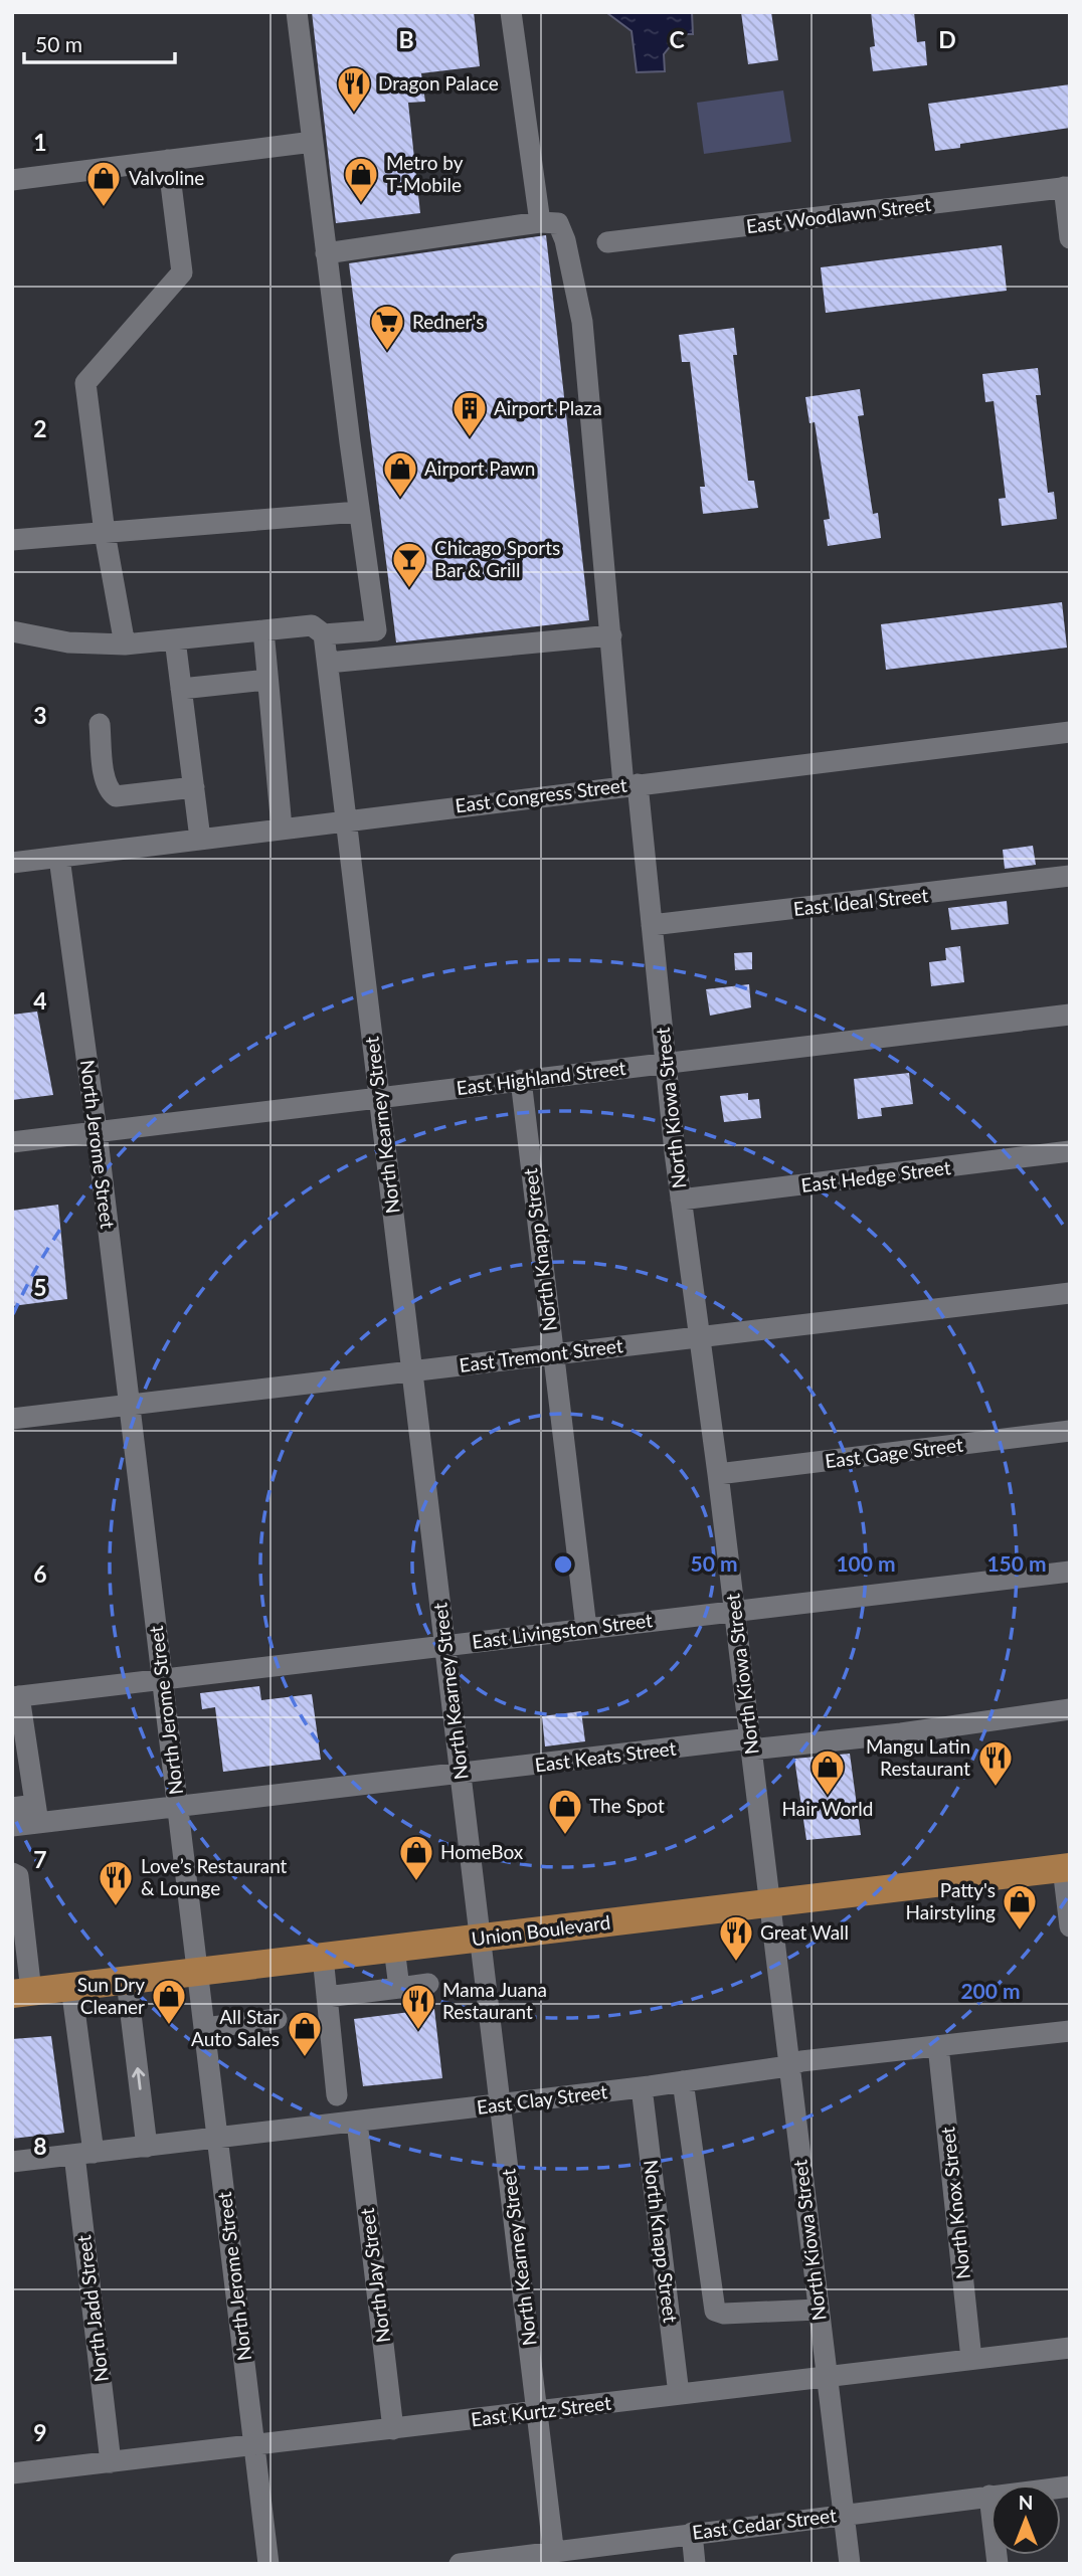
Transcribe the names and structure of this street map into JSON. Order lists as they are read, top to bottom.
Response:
{
  "streets": {
    "main road": ["Union Boulevard"],
    "street": [
      "East Woodlawn Street",
      "East Congress Street",
      "East Ideal Street",
      "East Highland Street",
      "North Kiowa Street",
      "North Kearney Street",
      "North Jerome Street",
      "East Hedge Street",
      "North Knapp Street",
      "East Tremont Street",
      "East Gage Street",
      "East Livingston Street",
      "East Keats Street",
      "East Clay Street",
      "North Knox Street",
      "North Jay Street",
      "North Jadd Street",
      "East Kurtz Street",
      "East Cedar Street"
    ]
  },
  "crossings": [
    ["East Congress Street", "North Kiowa Street"],
    ["East Congress Street", "North Kearney Street"],
    ["East Congress Street", "North Jerome Street"],
    ["East Ideal Street", "North Kiowa Street"],
    ["East Highland Street", "North Kiowa Street"],
    ["East Highland Street", "North Kearney Street"],
    ["East Highland Street", "North Jerome Street"],
    ["East Highland Street", "North Knapp Street"],
    ["North Kiowa Street", "East Hedge Street"],
    ["North Kiowa Street", "East Tremont Street"],
    ["North Kiowa Street", "East Gage Street"],
    ["North Kiowa Street", "East Livingston Street"],
    ["North Kiowa Street", "East Keats Street"],
    ["North Kiowa Street", "Union Boulevard"],
    ["North Kiowa Street", "East Clay Street"],
    ["North Kiowa Street", "East Kurtz Street"],
    ["North Kiowa Street", "East Cedar Street"],
    ["North Kearney Street", "East Tremont Street"],
    ["North Kearney Street", "East Livingston Street"],
    ["North Kearney Street", "East Keats Street"],
    ["North Kearney Street", "Union Boulevard"],
    ["North Kearney Street", "East Clay Street"],
    ["North Kearney Street", "East Kurtz Street"],
    ["North Kearney Street", "East Cedar Street"],
    ["North Jerome Street", "East Tremont Street"],
    ["North Jerome Street", "East Livingston Street"],
    ["North Jerome Street", "East Keats Street"],
    ["North Jerome Street", "Union Boulevard"],
    ["North Jerome Street", "East Clay Street"],
    ["North Jerome Street", "East Kurtz Street"],
    ["North Knapp Street", "East Tremont Street"],
    ["North Knapp Street", "East Livingston Street"],
    ["North Knapp Street", "East Clay Street"],
    ["North Knapp Street", "East Kurtz Street"],
    ["Union Boulevard", "North Jadd Street"],
    ["East Clay Street", "North Knox Street"],
    ["East Clay Street", "North Jay Street"],
    ["East Clay Street", "North Jadd Street"],
    ["North Knox Street", "East Kurtz Street"],
    ["North Jay Street", "East Kurtz Street"],
    ["North Jadd Street", "East Kurtz Street"]
  ],
  "places": {
    "restaurant": [
      "Dragon Palace",
      "Mangu Latin Restaurant",
      "Love’s Restaurant & Lounge",
      "Great Wall",
      "Mama Juana Restaurant"
    ],
    "shop": [
      "Metro by T-Mobile",
      "Valvoline",
      "Airport Pawn",
      "Hair World",
      "The Spot",
      "HomeBox",
      "Patty's Hairstyling",
      "Sun Dry Cleaner",
      "All Star Auto Sales"
    ],
    "supermarket": ["Redner's"],
    "building": ["Airport Plaza"],
    "bar": ["Chicago Sports Bar & Grill"]
  },
  "scale_bar": "50 m",
  "north": "top",
  "grid": {
    "columns": ["B", "C", "D"],
    "rows": [
      "1",
      "2",
      "3",
      "4",
      "5",
      "6",
      "7",
      "8",
      "9"
    ]
  },
  "rings": [
    "50 m",
    "100 m",
    "150 m",
    "200 m"
  ]
}
